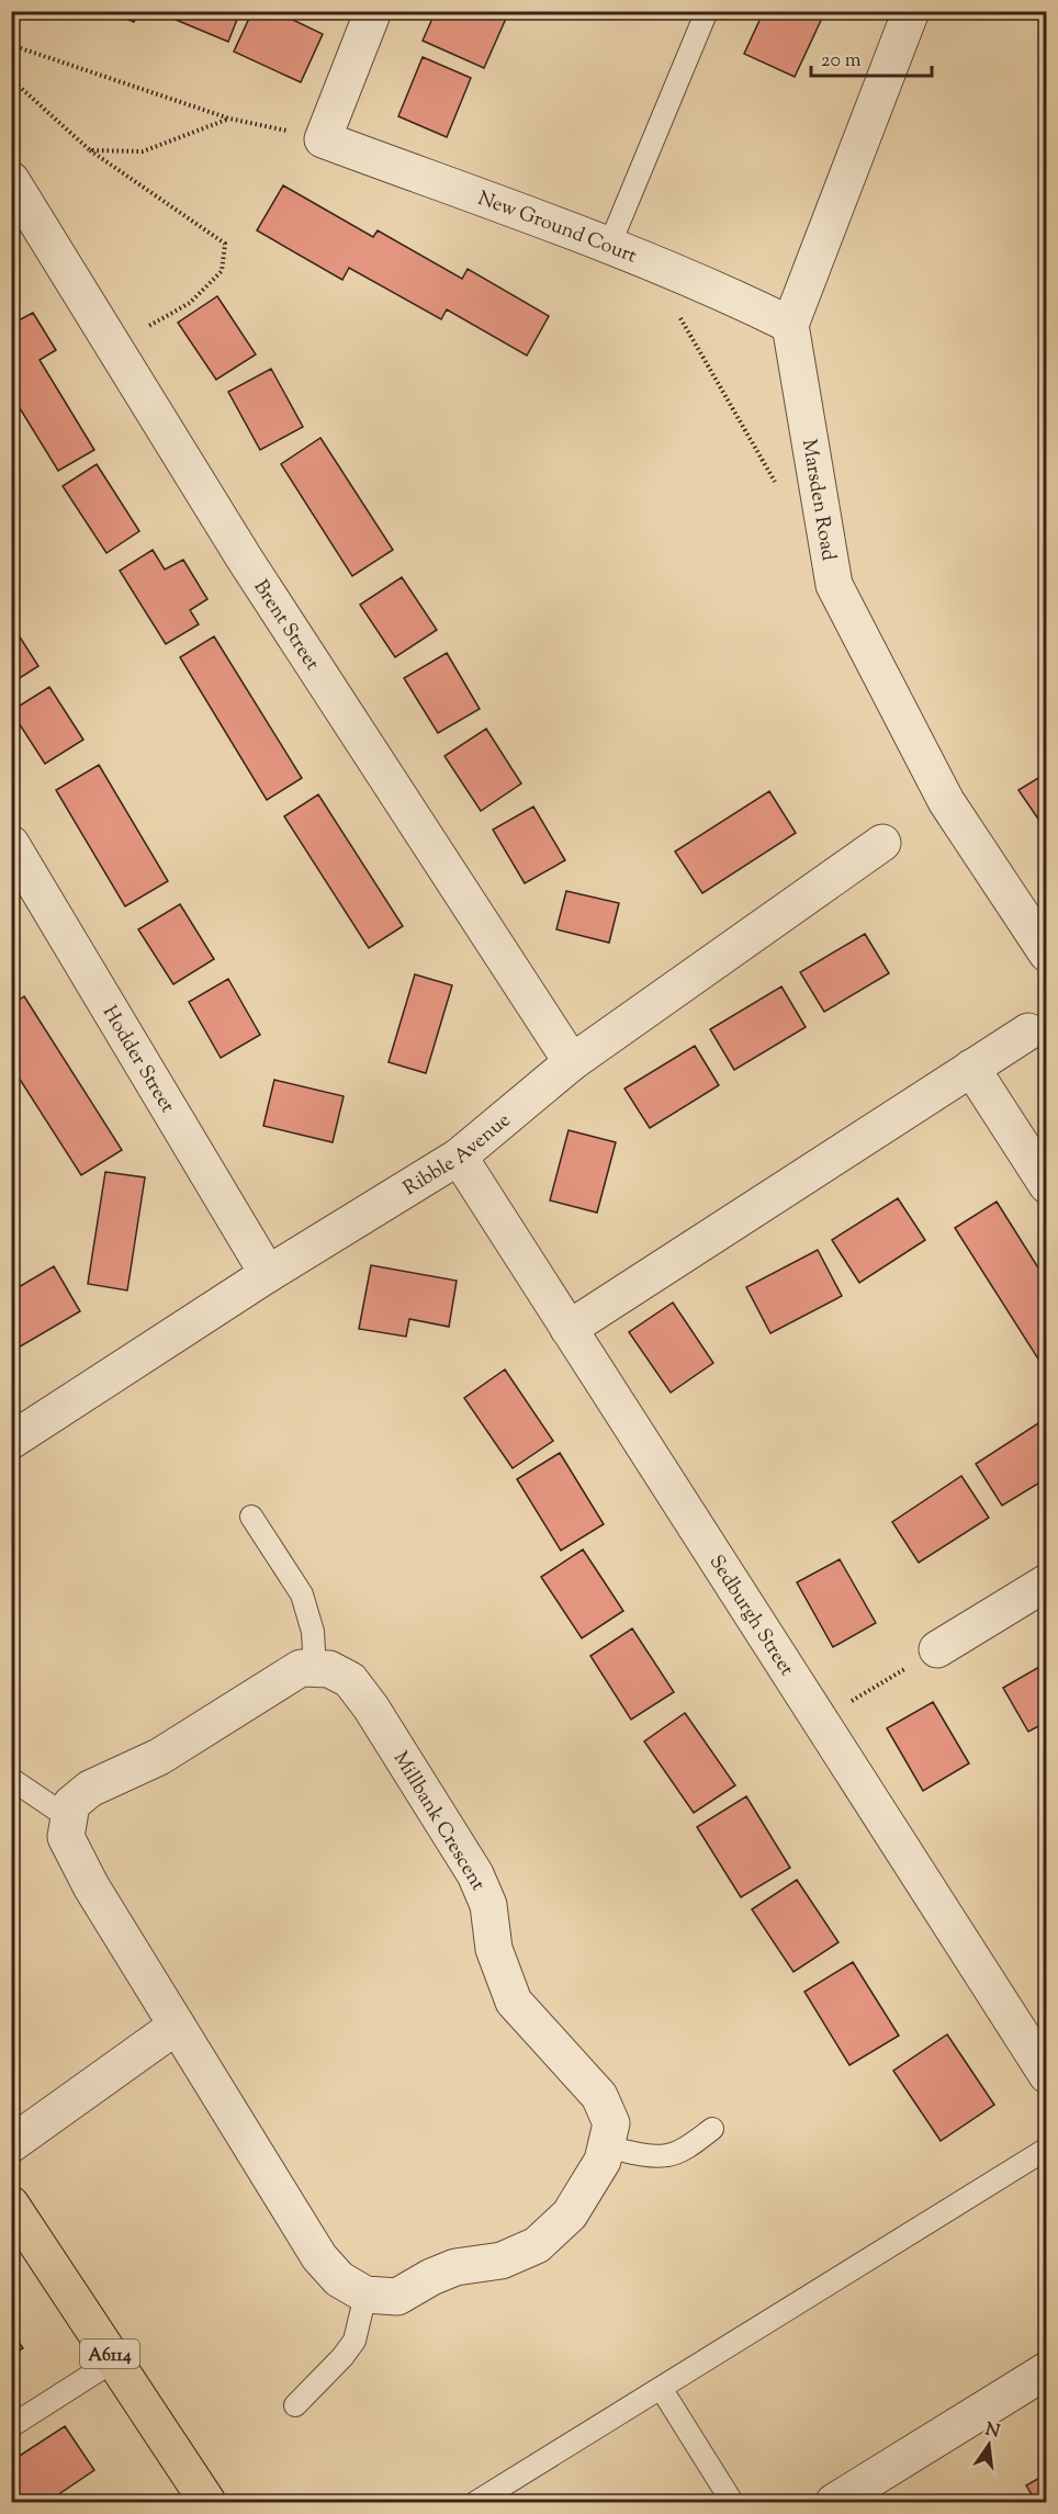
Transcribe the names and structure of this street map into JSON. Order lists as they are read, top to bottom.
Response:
{
  "streets": {
    "highway": ["A6114"],
    "street": [
      "New Ground Court",
      "Marsden Road",
      "Brent Street",
      "Hodder Street",
      "Ribble Avenue",
      "Sedburgh Street",
      "Millbank Crescent"
    ]
  },
  "crossings": [
    ["New Ground Court", "Marsden Road"],
    ["Brent Street", "Ribble Avenue"],
    ["Hodder Street", "Ribble Avenue"],
    ["Ribble Avenue", "Sedburgh Street"]
  ],
  "scale_bar": "20 m",
  "north": "top"
}
